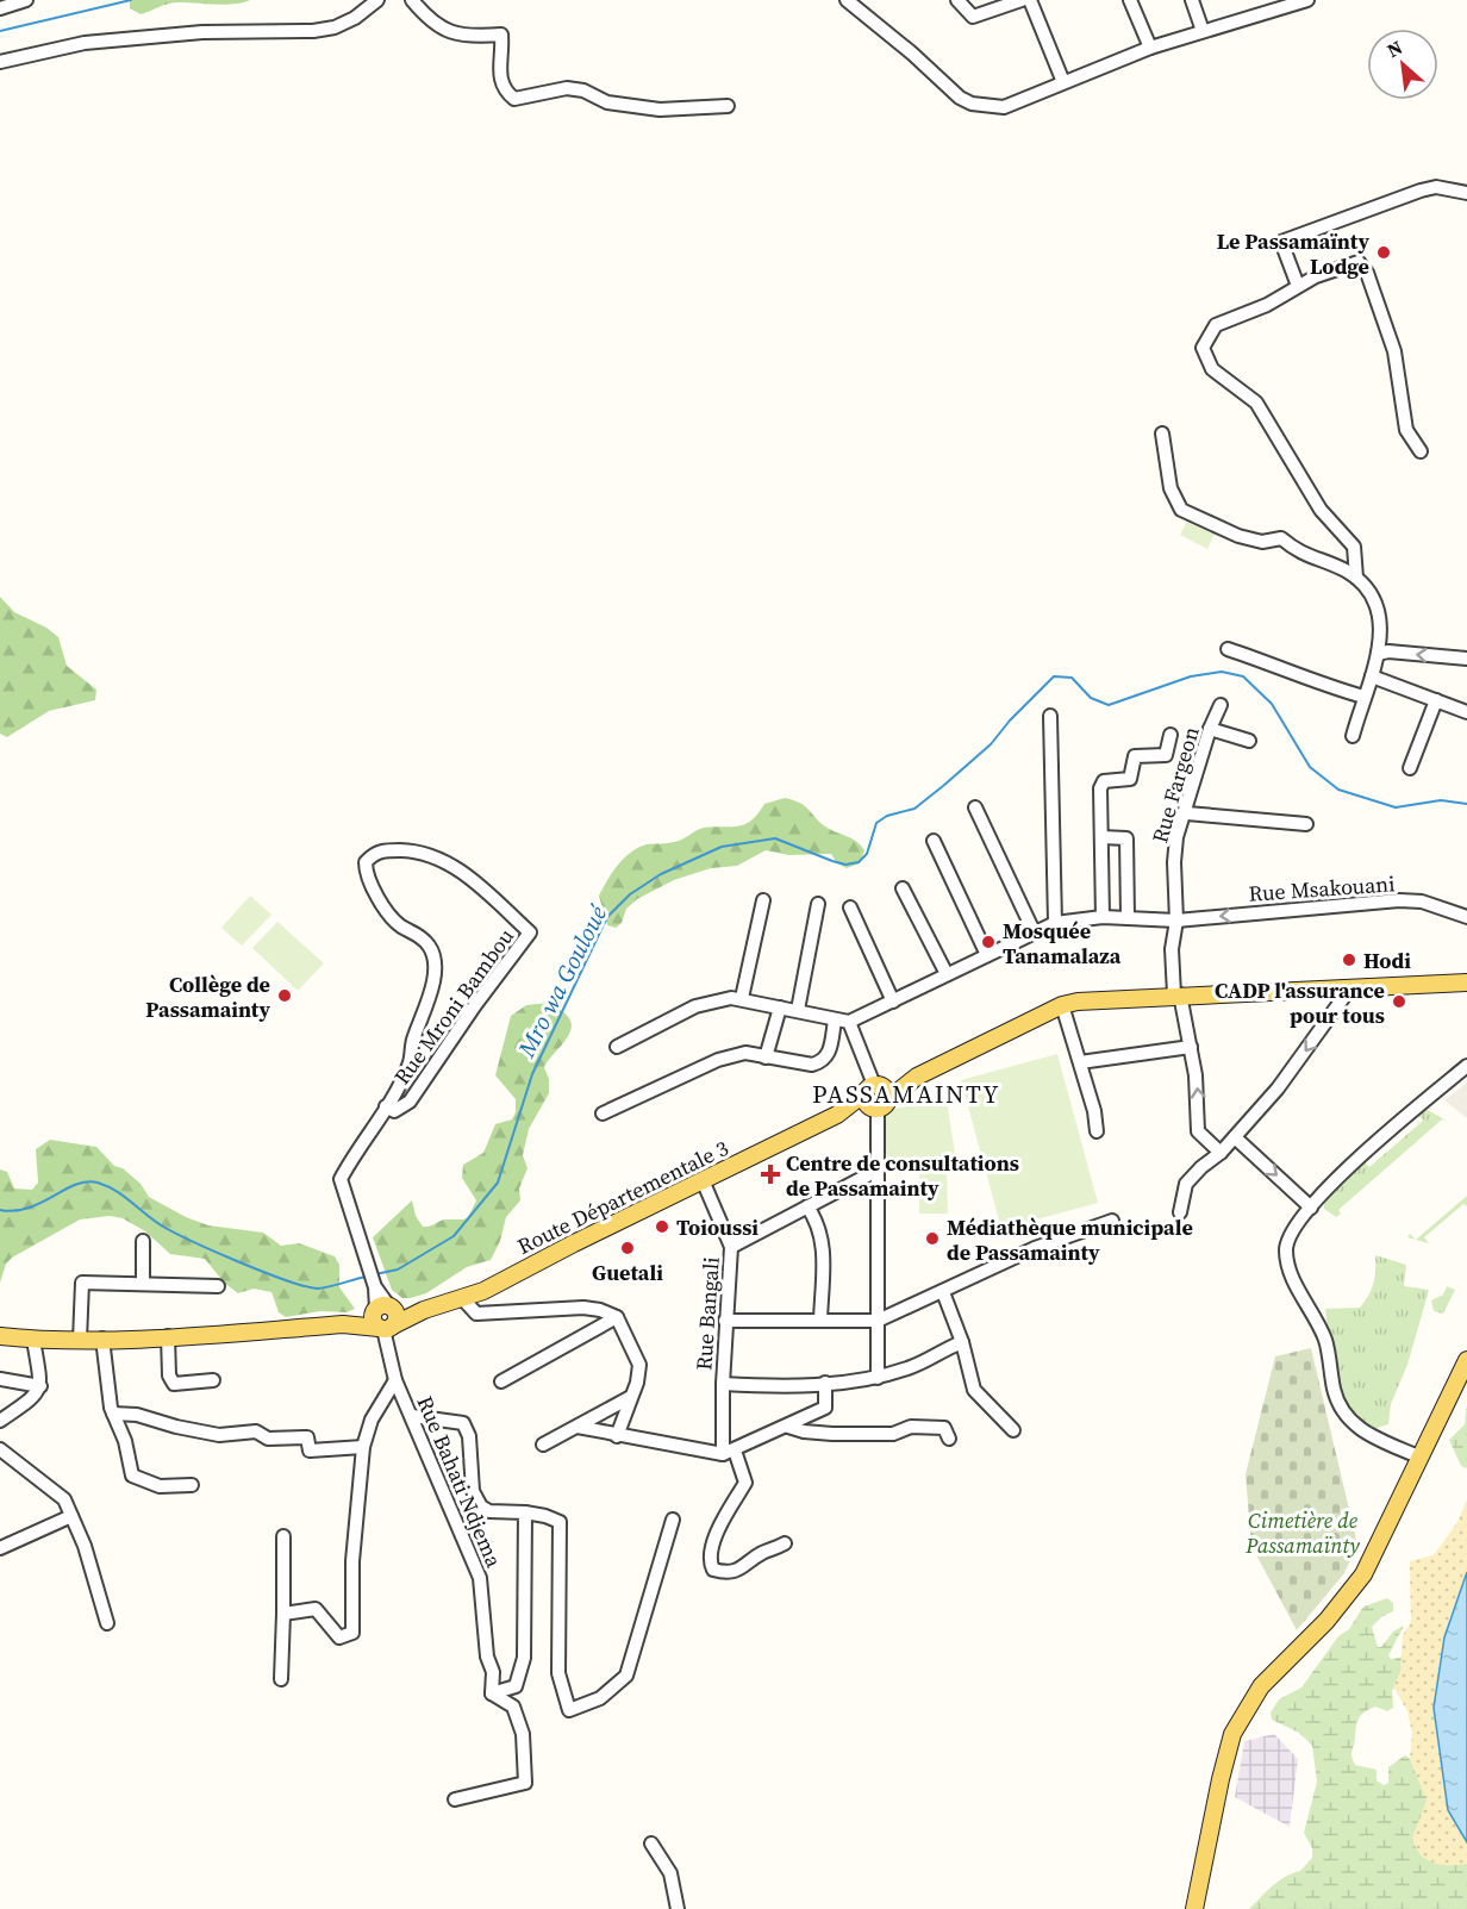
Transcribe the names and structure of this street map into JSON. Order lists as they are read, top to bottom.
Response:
{
  "streets": {
    "main road": ["Route Départementale 3"],
    "street": [
      "Rue Fargeon",
      "Rue Msakouani",
      "Rue Mroni Bambou",
      "Rue Bangali",
      "Rue Bahati Ndjema"
    ]
  },
  "crossings": [
    ["Rue Fargeon", "Rue Msakouani"],
    ["Rue Fargeon", "Route Départementale 3"],
    ["Route Départementale 3", "Rue Bangali"],
    ["Route Départementale 3", "Rue Bahati Ndjema"]
  ],
  "districts": ["PASSAMAINTY"],
  "water": ["Mro wa Gouloué"],
  "parks": ["Cimetière de Passamaïnty"],
  "places": {
    "other": [
      "Le Passamaïnty Lodge",
      "Mosquée Tanamalaza",
      "Hodi",
      "Collège de Passamainty",
      "CADP l'assurance pour tous",
      "Toioussi",
      "Médiathèque municipale de Passamainty",
      "Guetali"
    ],
    "health": ["Centre de consultations de Passamainty"]
  },
  "north": "top left"
}
